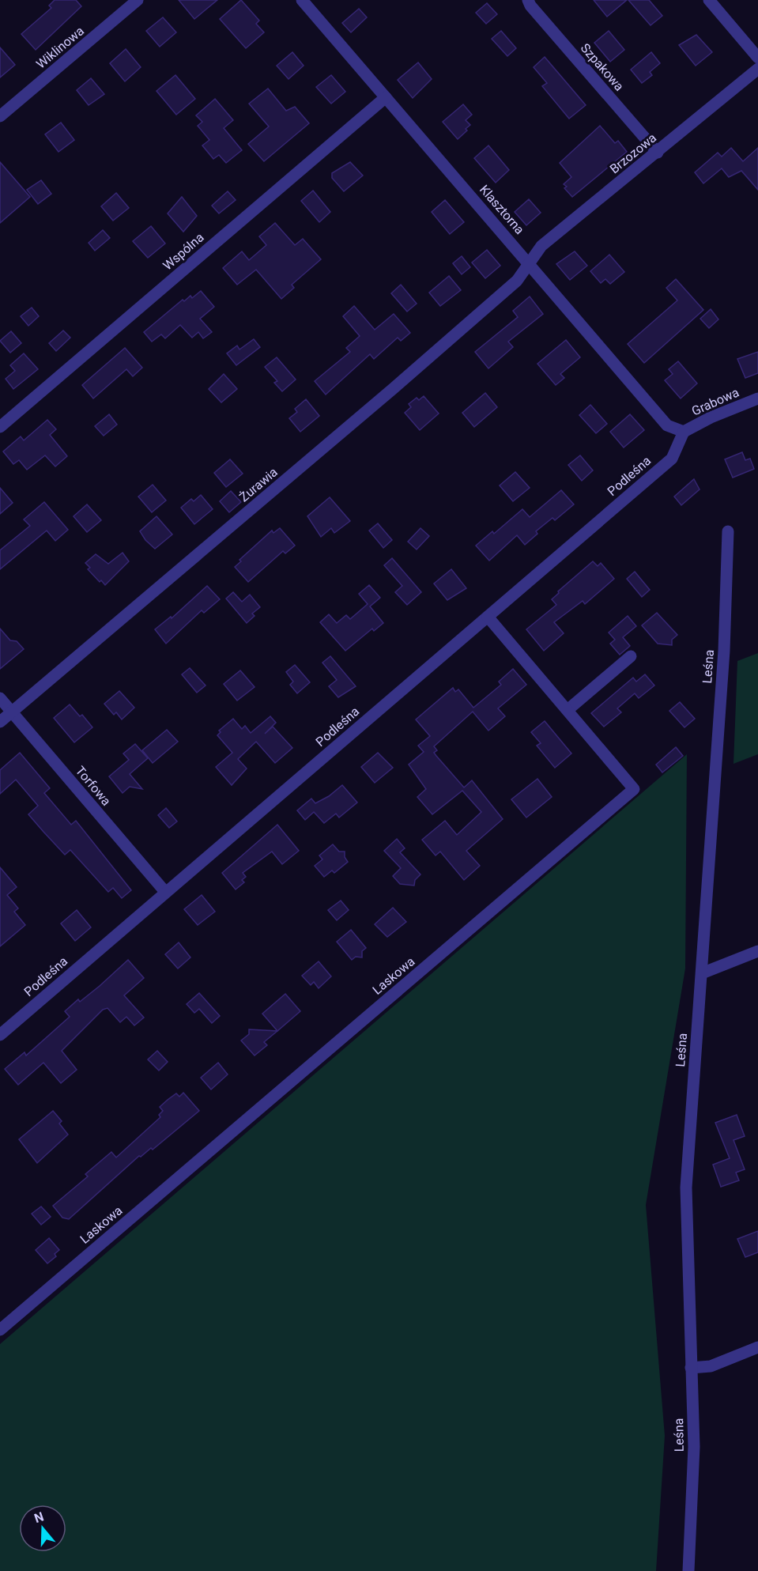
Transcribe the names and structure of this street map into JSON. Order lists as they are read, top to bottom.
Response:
{
  "streets": {
    "street": [
      "Wiklinowa",
      "Szpakowa",
      "Brzozowa",
      "Klasztorna",
      "Wspólna",
      "Grabowa",
      "Podleśna",
      "Żurawia",
      "Leśna",
      "Torfowa",
      "Laskowa"
    ]
  },
  "crossings": [
    ["Szpakowa", "Brzozowa"],
    ["Brzozowa", "Klasztorna"],
    ["Brzozowa", "Żurawia"],
    ["Klasztorna", "Wspólna"],
    ["Klasztorna", "Grabowa"],
    ["Klasztorna", "Podleśna"],
    ["Klasztorna", "Żurawia"],
    ["Grabowa", "Podleśna"],
    ["Podleśna", "Torfowa"],
    ["Podleśna", "Laskowa"],
    ["Żurawia", "Torfowa"]
  ],
  "north": "top"
}
